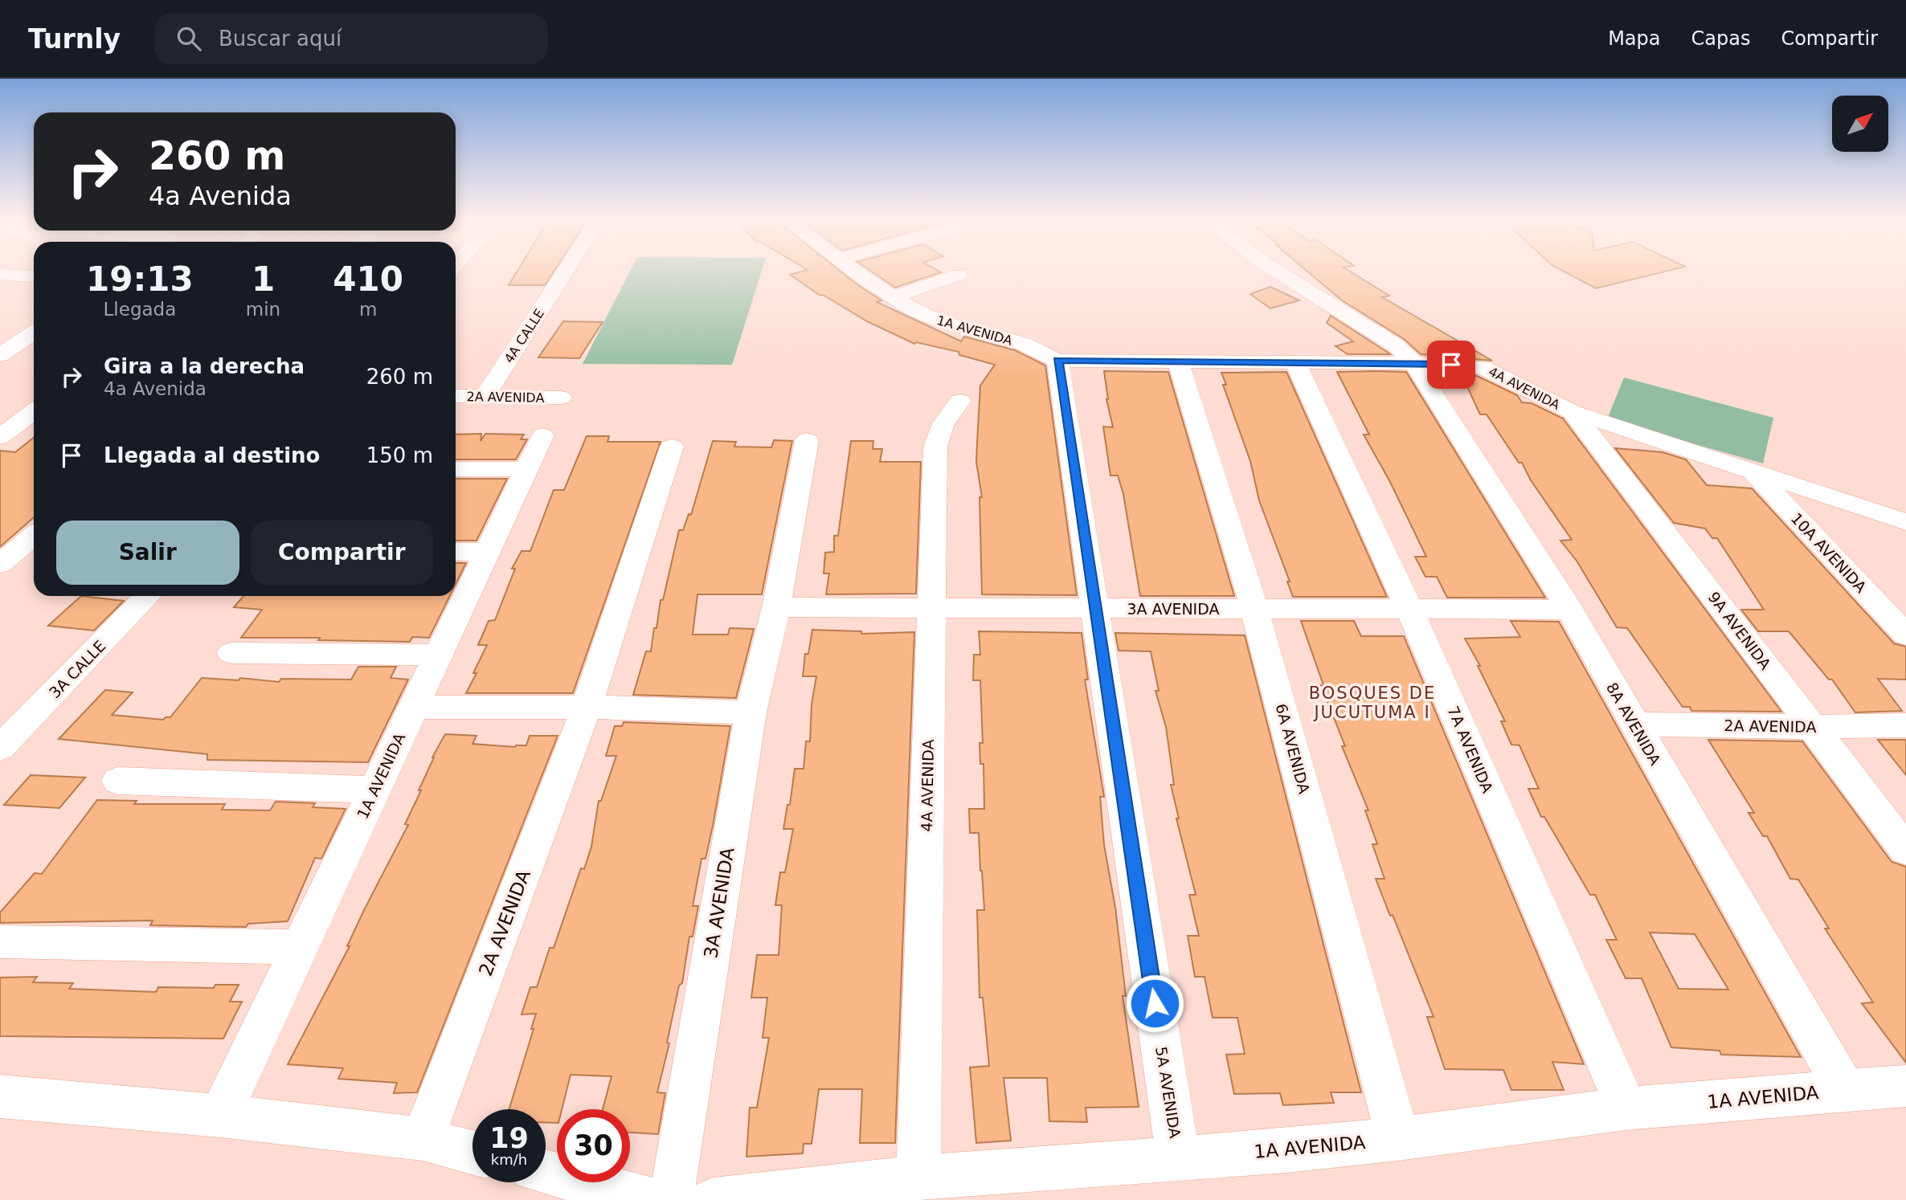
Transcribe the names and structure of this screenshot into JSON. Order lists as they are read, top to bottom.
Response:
{
  "streets": {
    "street": [
      "1A AVENIDA",
      "4A CALLE",
      "4A AVENIDA",
      "2A AVENIDA",
      "10A AVENIDA",
      "3A AVENIDA",
      "9A AVENIDA",
      "3A CALLE",
      "8A AVENIDA",
      "6A AVENIDA",
      "7A AVENIDA",
      "5A AVENIDA"
    ]
  },
  "crossings": [
    ["1A AVENIDA", "4A AVENIDA"],
    ["1A AVENIDA", "8A AVENIDA"],
    ["1A AVENIDA", "6A AVENIDA"],
    ["1A AVENIDA", "7A AVENIDA"],
    ["1A AVENIDA", "5A AVENIDA"],
    ["4A CALLE", "2A AVENIDA"],
    ["4A AVENIDA", "10A AVENIDA"],
    ["4A AVENIDA", "3A AVENIDA"],
    ["4A AVENIDA", "9A AVENIDA"],
    ["4A AVENIDA", "8A AVENIDA"],
    ["4A AVENIDA", "6A AVENIDA"],
    ["4A AVENIDA", "7A AVENIDA"],
    ["4A AVENIDA", "5A AVENIDA"],
    ["2A AVENIDA", "9A AVENIDA"],
    ["2A AVENIDA", "8A AVENIDA"],
    ["3A AVENIDA", "8A AVENIDA"],
    ["3A AVENIDA", "6A AVENIDA"],
    ["3A AVENIDA", "7A AVENIDA"],
    ["3A AVENIDA", "5A AVENIDA"]
  ],
  "districts": ["BOSQUES DE JUCUTUMA I"],
  "north": "top right",
  "page": {
    "header": "Turnly",
    "search": "Buscar aquí",
    "nav": ["Mapa", "Capas", "Compartir"],
    "turn": ["260 m", "4a Avenida"],
    "eta": [
      "19:13",
      "Llegada",
      "1",
      "min",
      "410",
      "m"
    ],
    "list": [
      {
        "name": "Gira a la derecha",
        "note": "4a Avenida",
        "value": "260 m"
      },
      {
        "name": "Llegada al destino",
        "value": "150 m"
      }
    ],
    "buttons": ["Salir", "Compartir"],
    "speed": "19 km/h",
    "limit": "30"
  }
}
